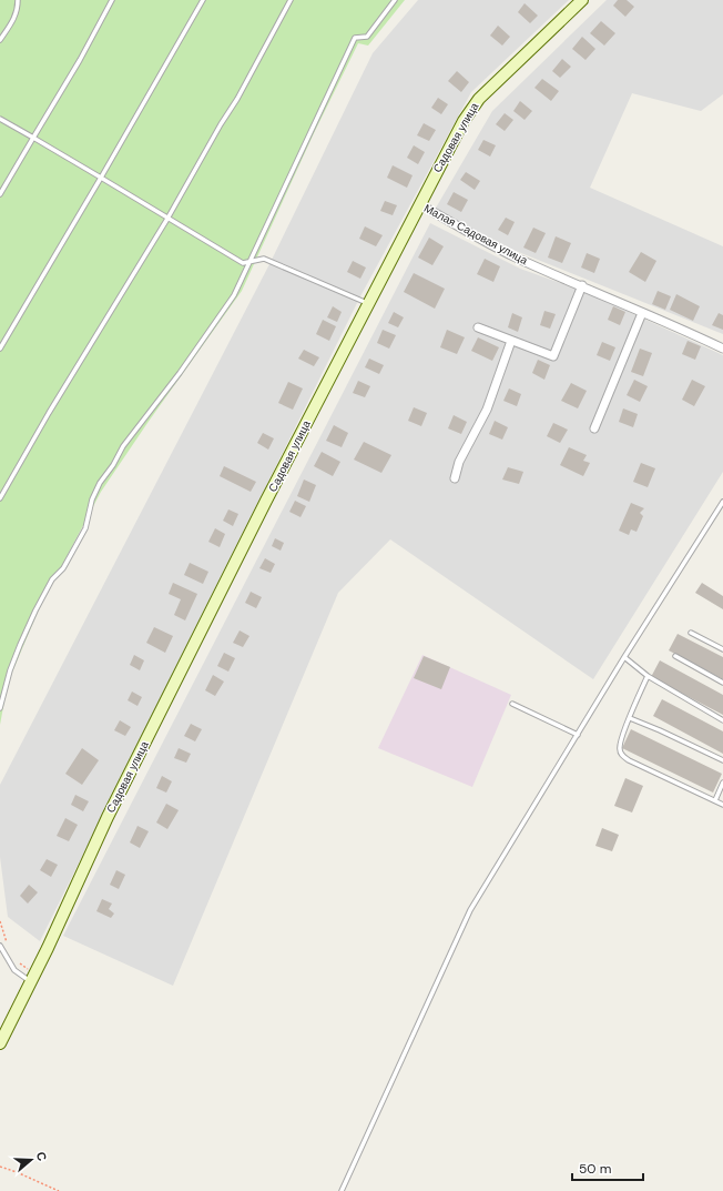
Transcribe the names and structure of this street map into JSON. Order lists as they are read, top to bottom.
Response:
{
  "streets": {
    "main road": ["Садовая улица"],
    "street": ["Малая Садовая улица"]
  },
  "crossings": [
    ["Садовая улица", "Малая Садовая улица"]
  ],
  "scale_bar": "50 m",
  "north": "right"
}
